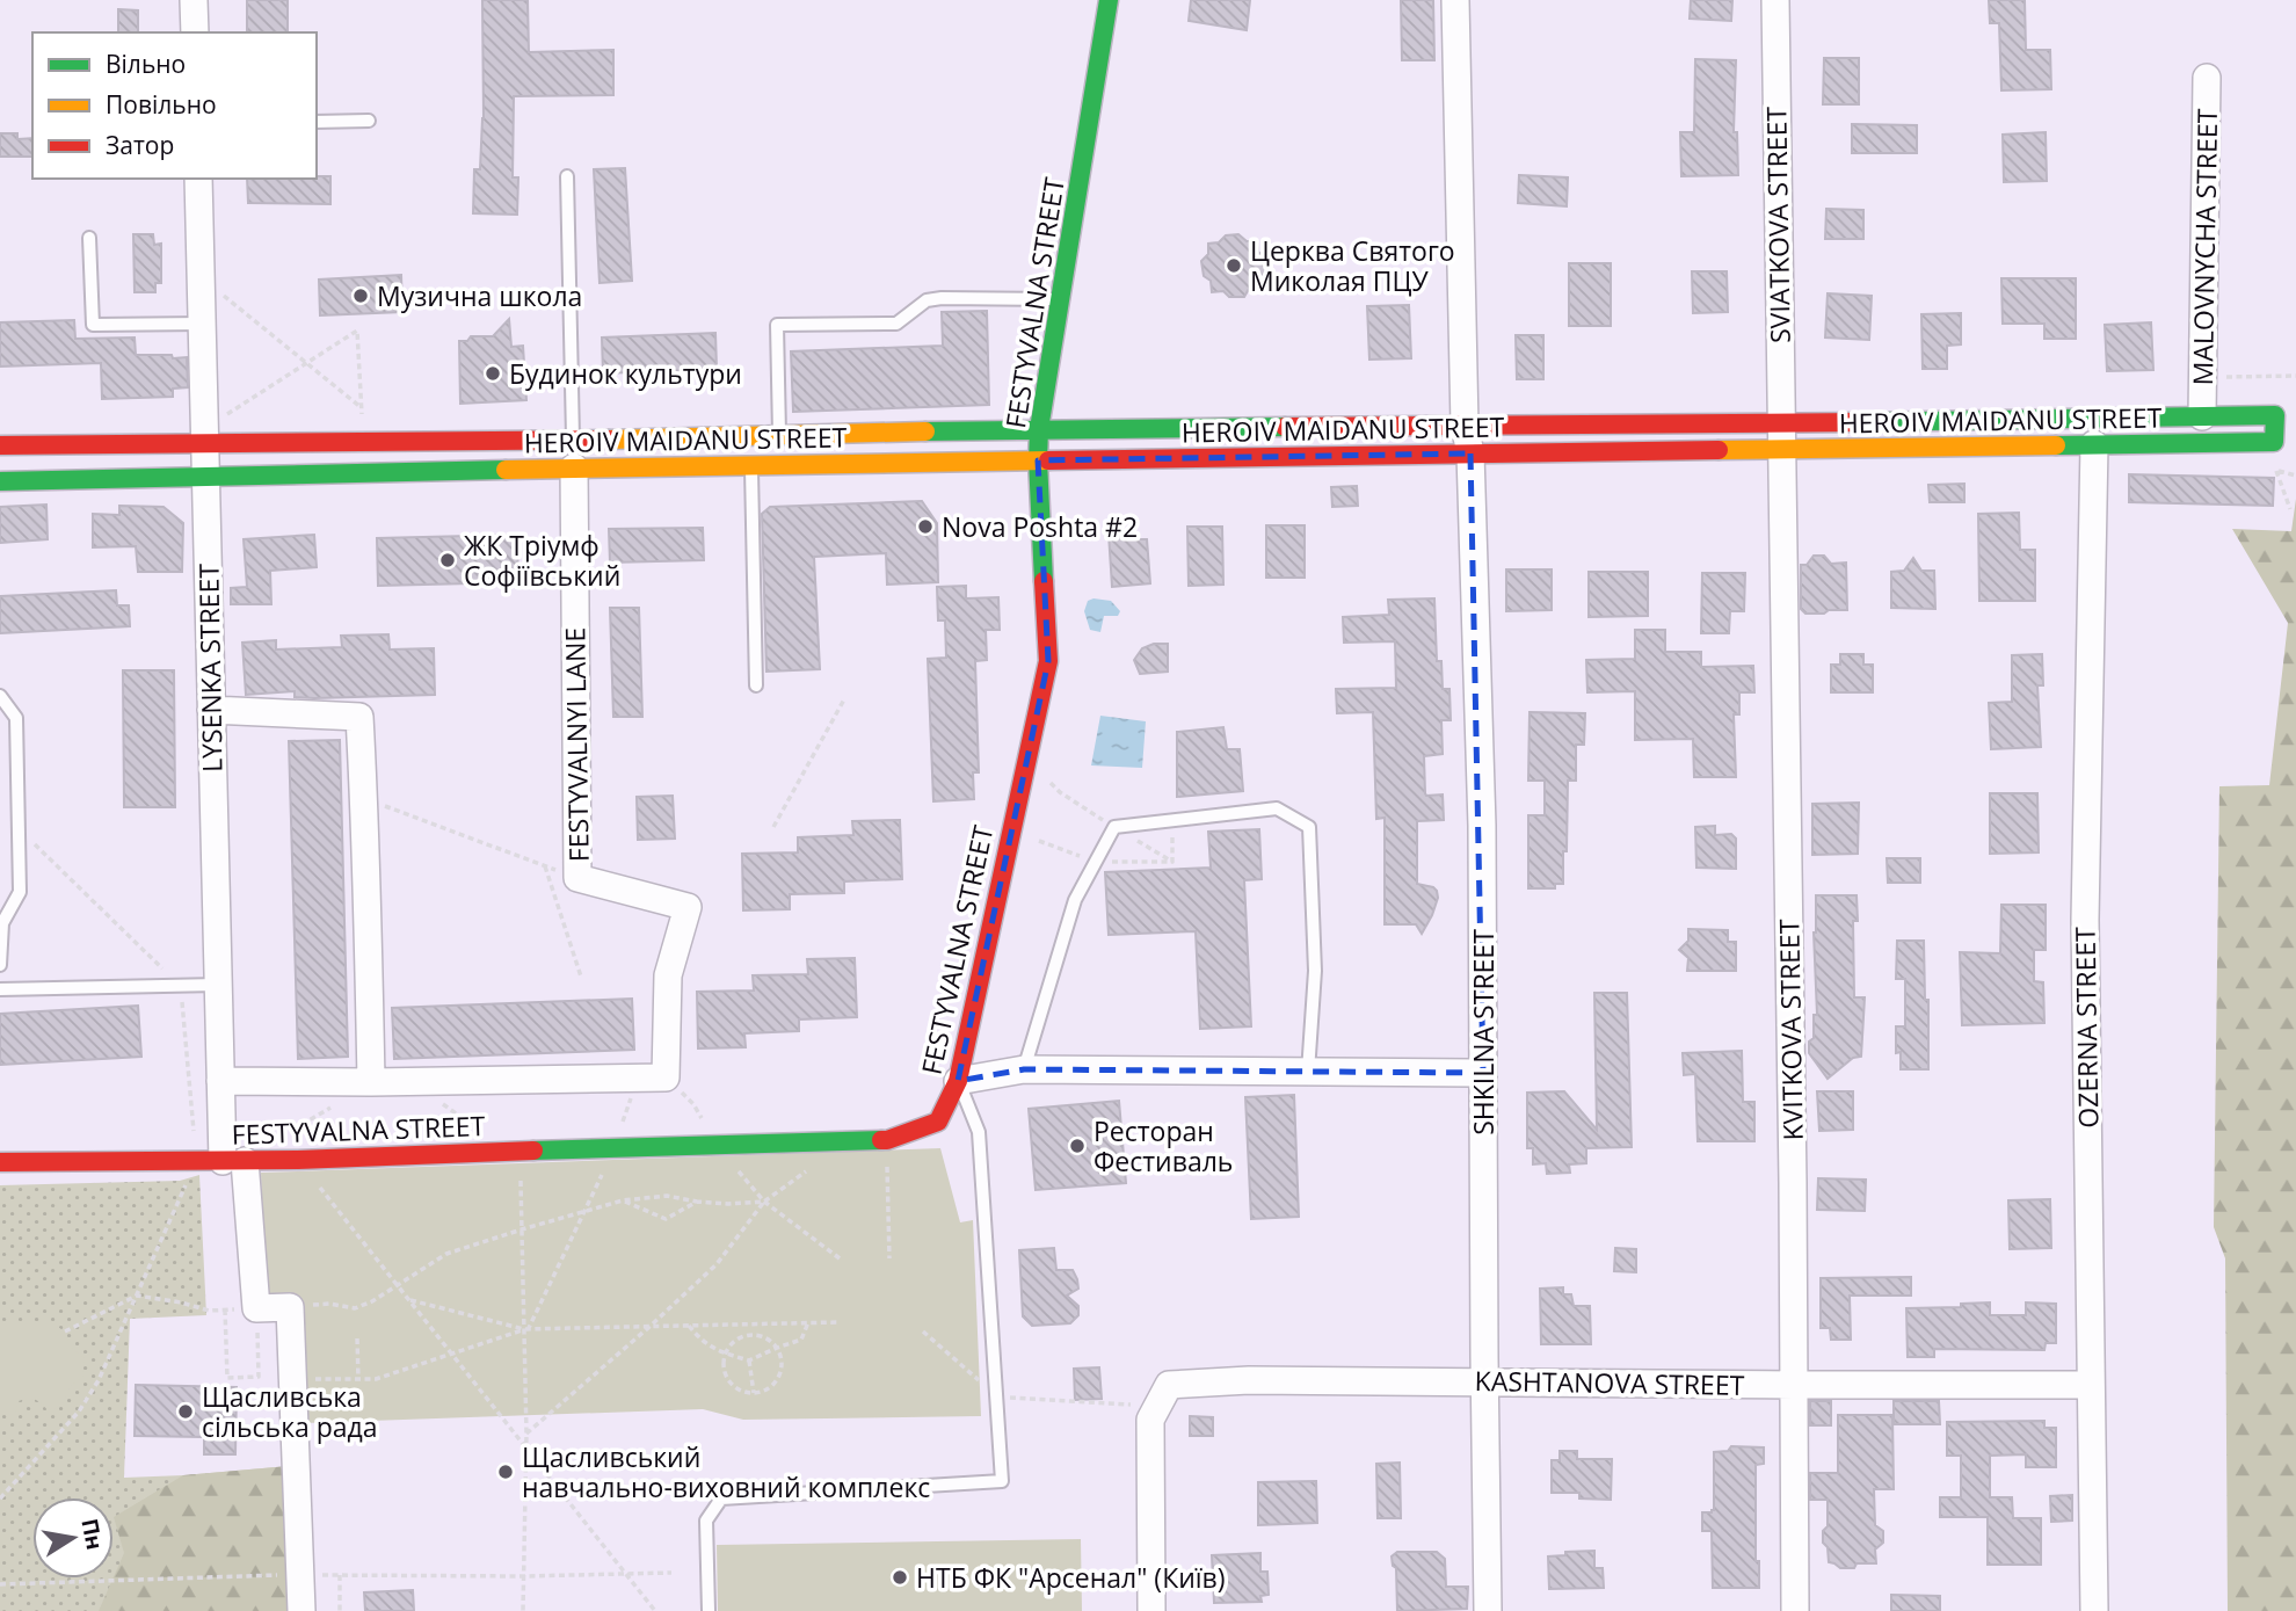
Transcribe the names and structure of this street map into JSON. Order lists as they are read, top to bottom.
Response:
{
  "streets": {
    "street": [
      "SVIATKOVA STREET",
      "MALOVNYCHA STREET",
      "FESTYVALNA STREET",
      "HEROIV MAIDANU STREET",
      "LYSENKA STREET",
      "FESTYVALNYI LANE",
      "OZERNA STREET",
      "KVITKOVA STREET",
      "SHKILNA STREET",
      "KASHTANOVA STREET"
    ]
  },
  "crossings": [
    ["SVIATKOVA STREET", "HEROIV MAIDANU STREET"],
    ["SVIATKOVA STREET", "KVITKOVA STREET"],
    ["MALOVNYCHA STREET", "HEROIV MAIDANU STREET"],
    ["FESTYVALNA STREET", "HEROIV MAIDANU STREET"],
    ["FESTYVALNA STREET", "LYSENKA STREET"],
    ["HEROIV MAIDANU STREET", "LYSENKA STREET"],
    ["HEROIV MAIDANU STREET", "FESTYVALNYI LANE"],
    ["HEROIV MAIDANU STREET", "OZERNA STREET"],
    ["HEROIV MAIDANU STREET", "KVITKOVA STREET"],
    ["HEROIV MAIDANU STREET", "SHKILNA STREET"],
    ["OZERNA STREET", "KASHTANOVA STREET"],
    ["KVITKOVA STREET", "KASHTANOVA STREET"],
    ["SHKILNA STREET", "KASHTANOVA STREET"]
  ],
  "places": [
    "Церква Святого Миколая ПЦУ",
    "Музична школа",
    "Будинок культури",
    "Nova Poshta #2",
    "ЖК Тріумф Софіївський",
    "Ресторан Фестиваль",
    "Щасливська сільська рада",
    "Щасливський навчально-виховний комплекс",
    "НТБ ФК \"Арсенал\" (Київ)"
  ],
  "legend": ["Вільно", "Повільно", "Затор"],
  "north": "right"
}
